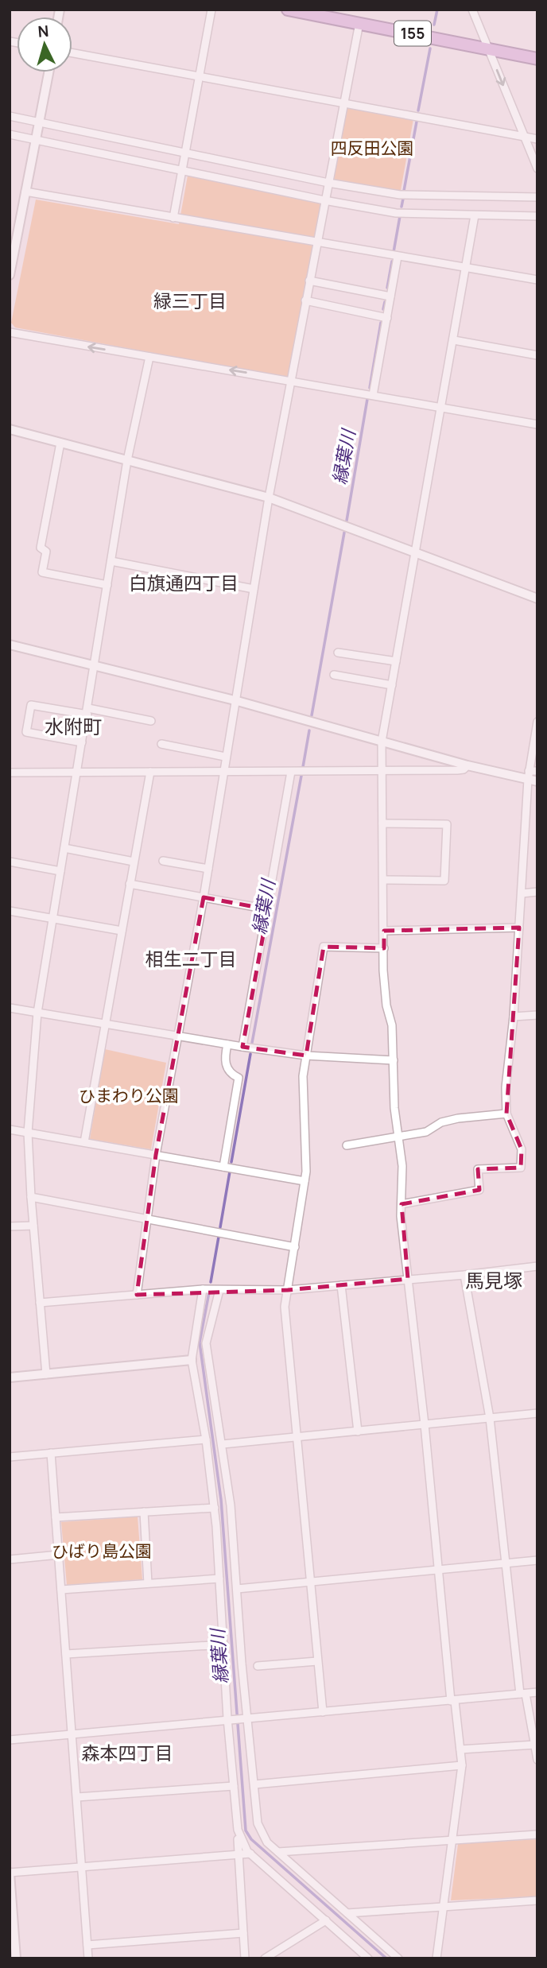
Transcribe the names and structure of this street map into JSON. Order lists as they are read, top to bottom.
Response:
{
  "streets": {
    "highway": ["155"]
  },
  "districts": [
    "緑三丁目",
    "白旗通四丁目",
    "水附町",
    "相生二丁目",
    "馬見塚",
    "森本四丁目"
  ],
  "water": ["縁葉川"],
  "parks": ["四反田公園", "ひまわり公園", "ひばり島公園"],
  "north": "top"
}
